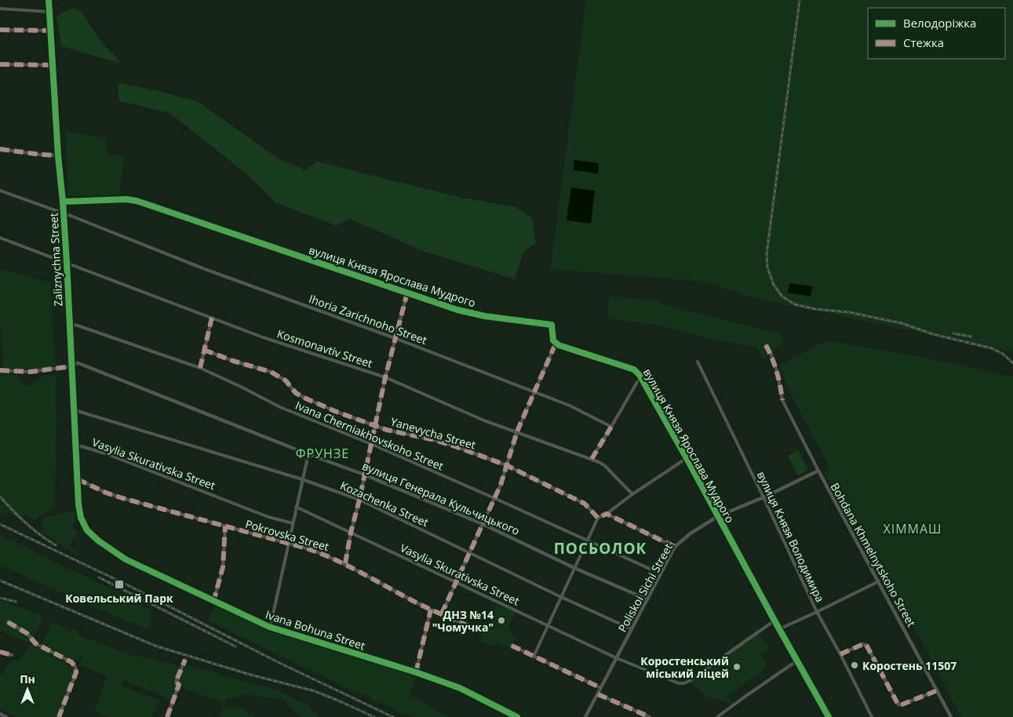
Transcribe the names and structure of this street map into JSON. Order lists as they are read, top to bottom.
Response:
{
  "streets": {
    "street": [
      "Zaliznychna Street",
      "вулиця Князя Ярослава Мудрого",
      "Ihoria Zarichnoho Street",
      "Kosmonavtiv Street",
      "Yanevycha Street",
      "Ivana Cherniakhovskoho Street",
      "Vasylia Skurativska Street",
      "вулиця Генерала Кульчицького",
      "Kozachenka Street",
      "Pokrovska Street",
      "вулиця Князя Володимира",
      "Bohdana Khmelnytskoho Street",
      "Poliskoi Sichi Street",
      "Ivana Bohuna Street"
    ]
  },
  "crossings": [
    ["Zaliznychna Street", "вулиця Князя Ярослава Мудрого"],
    ["Zaliznychna Street", "Ihoria Zarichnoho Street"],
    ["Zaliznychna Street", "Kosmonavtiv Street"],
    ["Zaliznychna Street", "Ivana Cherniakhovskoho Street"],
    ["Zaliznychna Street", "Vasylia Skurativska Street"],
    ["Zaliznychna Street", "вулиця Генерала Кульчицького"],
    ["Zaliznychna Street", "Kozachenka Street"],
    ["Zaliznychna Street", "Pokrovska Street"],
    ["Zaliznychna Street", "Ivana Bohuna Street"],
    ["вулиця Князя Ярослава Мудрого", "Vasylia Skurativska Street"],
    ["вулиця Князя Ярослава Мудрого", "Poliskoi Sichi Street"],
    ["Ivana Cherniakhovskoho Street", "Poliskoi Sichi Street"],
    ["Vasylia Skurativska Street", "Poliskoi Sichi Street"],
    ["вулиця Генерала Кульчицького", "Poliskoi Sichi Street"],
    ["Kozachenka Street", "Poliskoi Sichi Street"],
    ["вулиця Князя Володимира", "Poliskoi Sichi Street"],
    ["Bohdana Khmelnytskoho Street", "Poliskoi Sichi Street"]
  ],
  "districts": ["ФРУНЗЕ", "ХІММАШ", "ПОСЬОЛОК"],
  "places": {
    "transit": ["Ковельський Парк"],
    "other": ["ДНЗ №14 \"Чомучка\"", "Коростень 11507", "Коростенський міський ліцей"]
  },
  "legend": ["Велодоріжка", "Стежка"],
  "north": "top"
}
